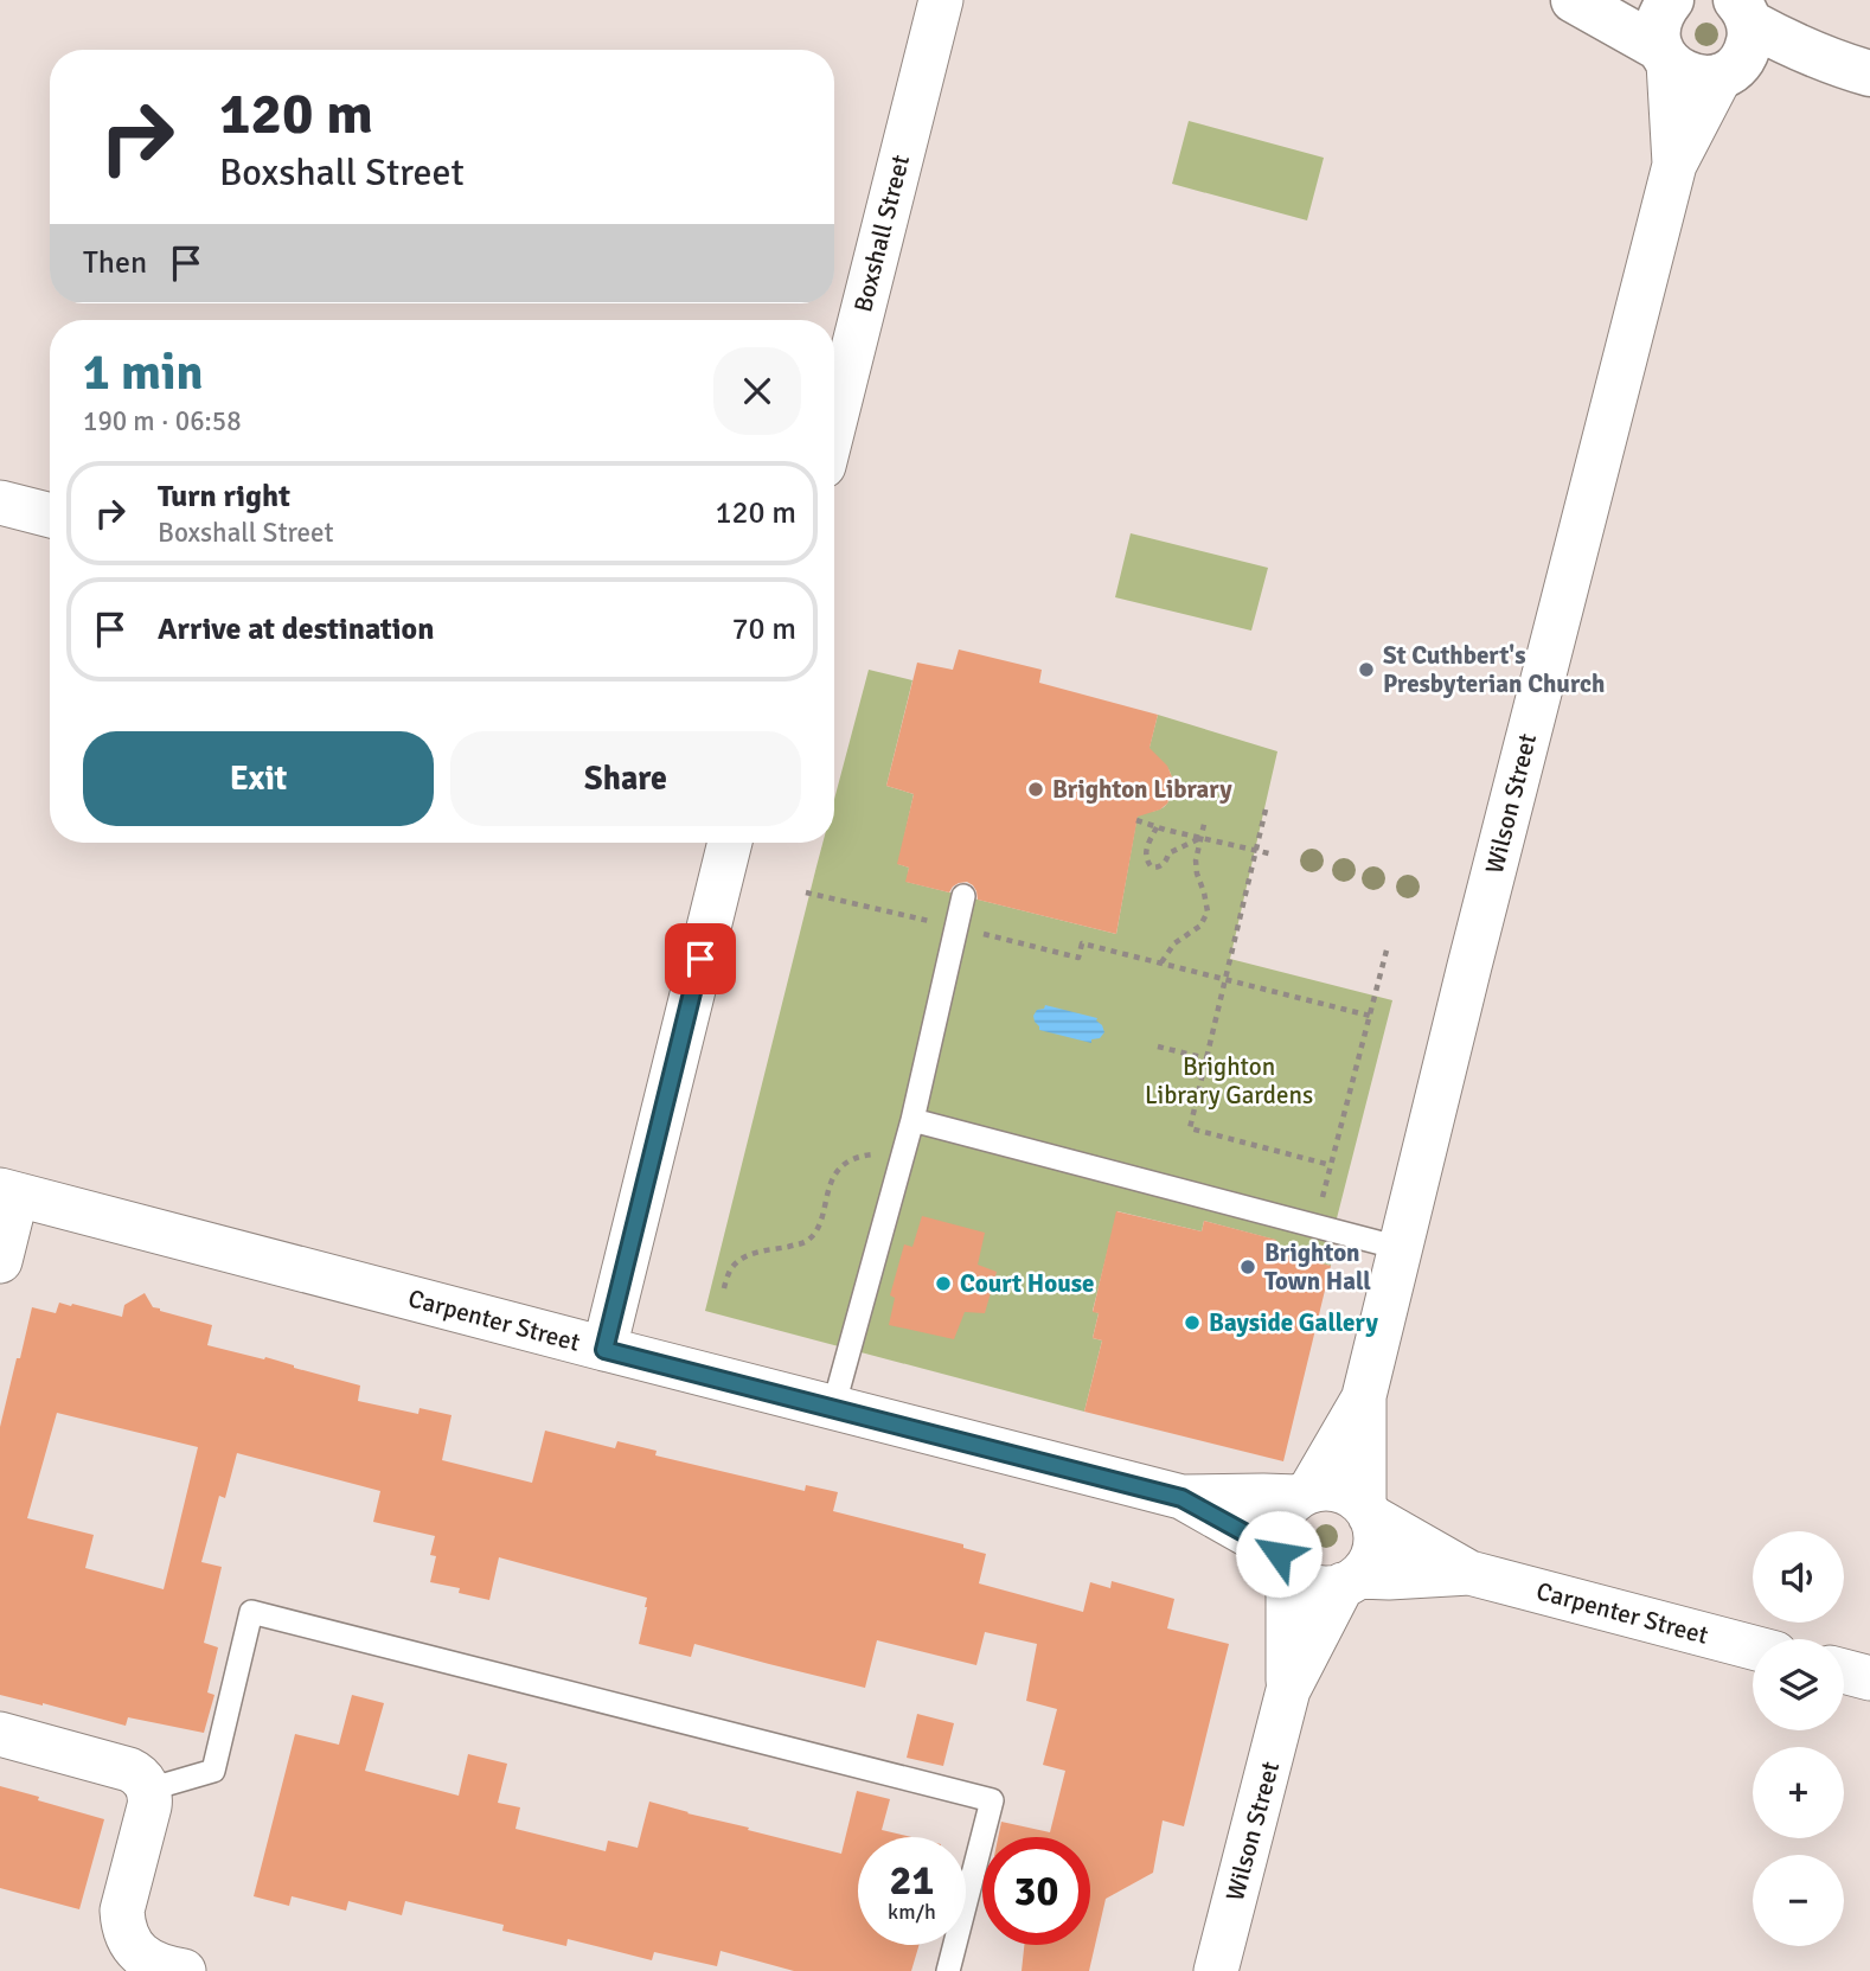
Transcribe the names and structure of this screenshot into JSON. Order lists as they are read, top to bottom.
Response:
{
  "streets": {
    "street": ["Boxshall Street", "Wilson Street", "Carpenter Street"]
  },
  "crossings": [
    ["Wilson Street", "Carpenter Street"]
  ],
  "parks": ["Brighton Library Gardens"],
  "places": [
    "St Cuthbert's Presbyterian Church",
    "Brighton Library",
    "Brighton Town Hall",
    "Court House",
    "Bayside Gallery"
  ],
  "page": {
    "turn": ["120 m", "Boxshall Street"],
    "then": "Then",
    "heading": ["1 min", "190 m · 06:58"],
    "list": [
      {
        "name": "Turn right",
        "note": "Boxshall Street",
        "value": "120 m"
      },
      {
        "name": "Arrive at destination",
        "value": "70 m"
      }
    ],
    "buttons": ["Exit", "Share"],
    "map_buttons": ["+", "−"],
    "speed": "21 km/h",
    "limit": "30"
  }
}
